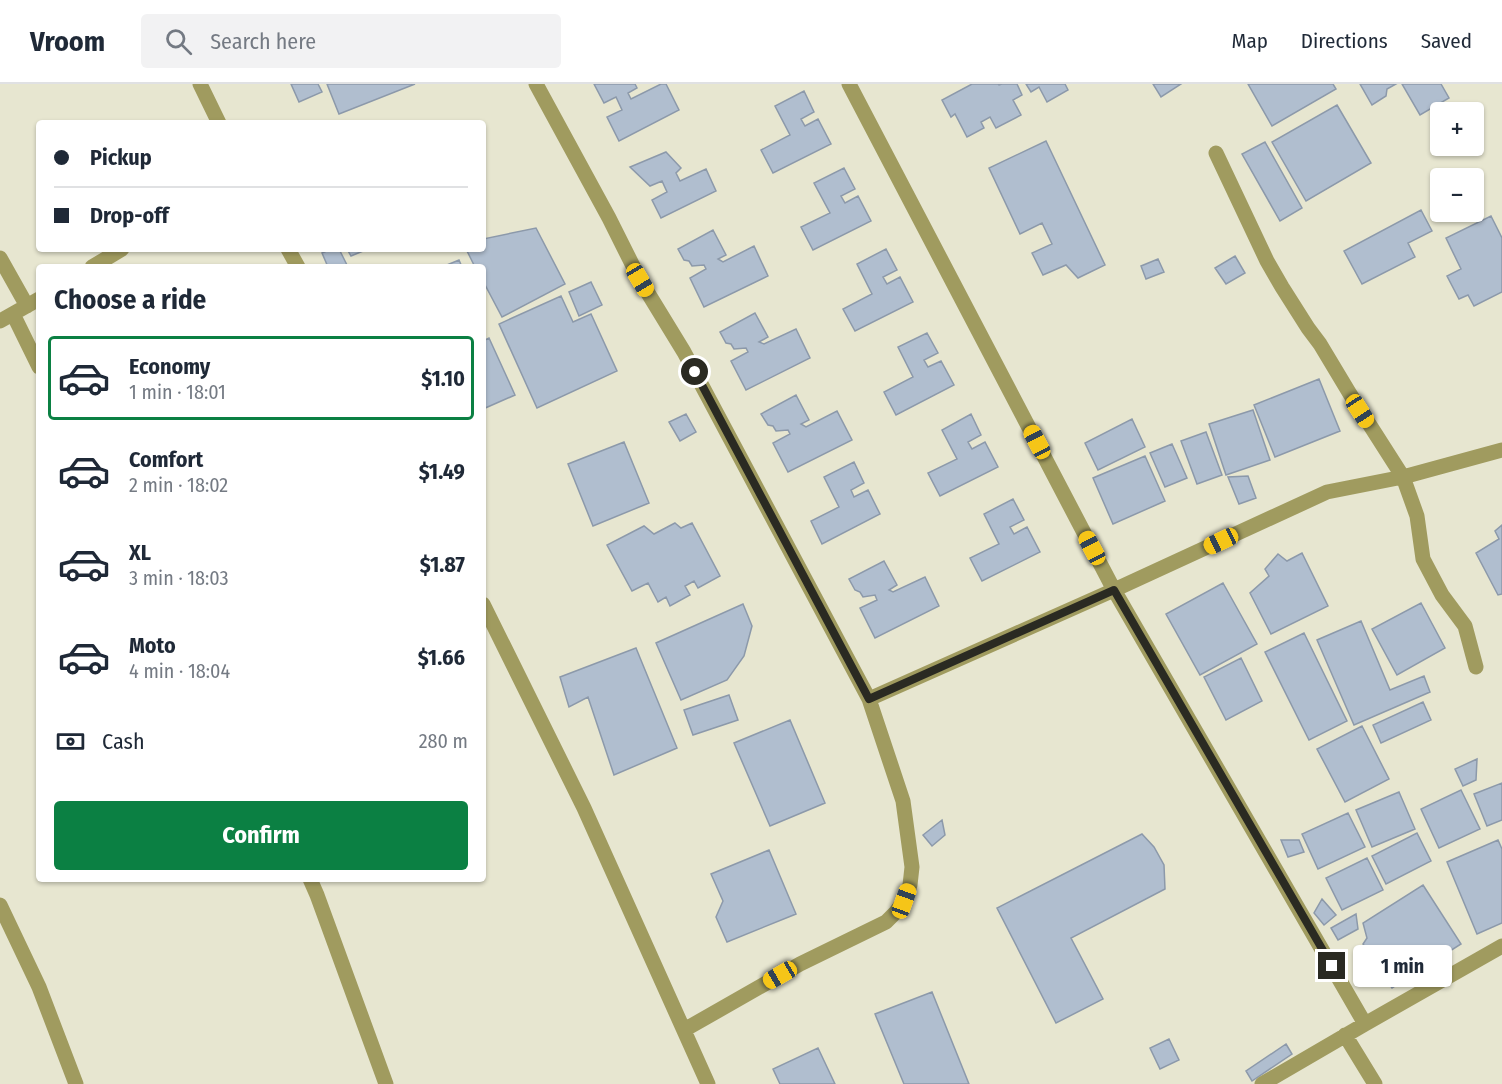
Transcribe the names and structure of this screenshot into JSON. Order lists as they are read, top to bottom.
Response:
{
  "page": {
    "header": "Vroom",
    "search": "Search here",
    "nav": ["Map", "Directions", "Saved"],
    "map_buttons": ["+", "−"],
    "banner": ["Pickup", "Drop-off"],
    "heading": "Choose a ride",
    "list": [
      {
        "name": "Economy",
        "note": "1 min · 18:01",
        "value": "$1.10"
      },
      {
        "name": "Comfort",
        "note": "2 min · 18:02",
        "value": "$1.49"
      },
      {
        "name": "XL",
        "note": "3 min · 18:03",
        "value": "$1.87"
      },
      {
        "name": "Moto",
        "note": "4 min · 18:04",
        "value": "$1.66"
      }
    ],
    "pay": ["Cash", "280 m"],
    "buttons": "Confirm",
    "bubble": "1 min"
  }
}
